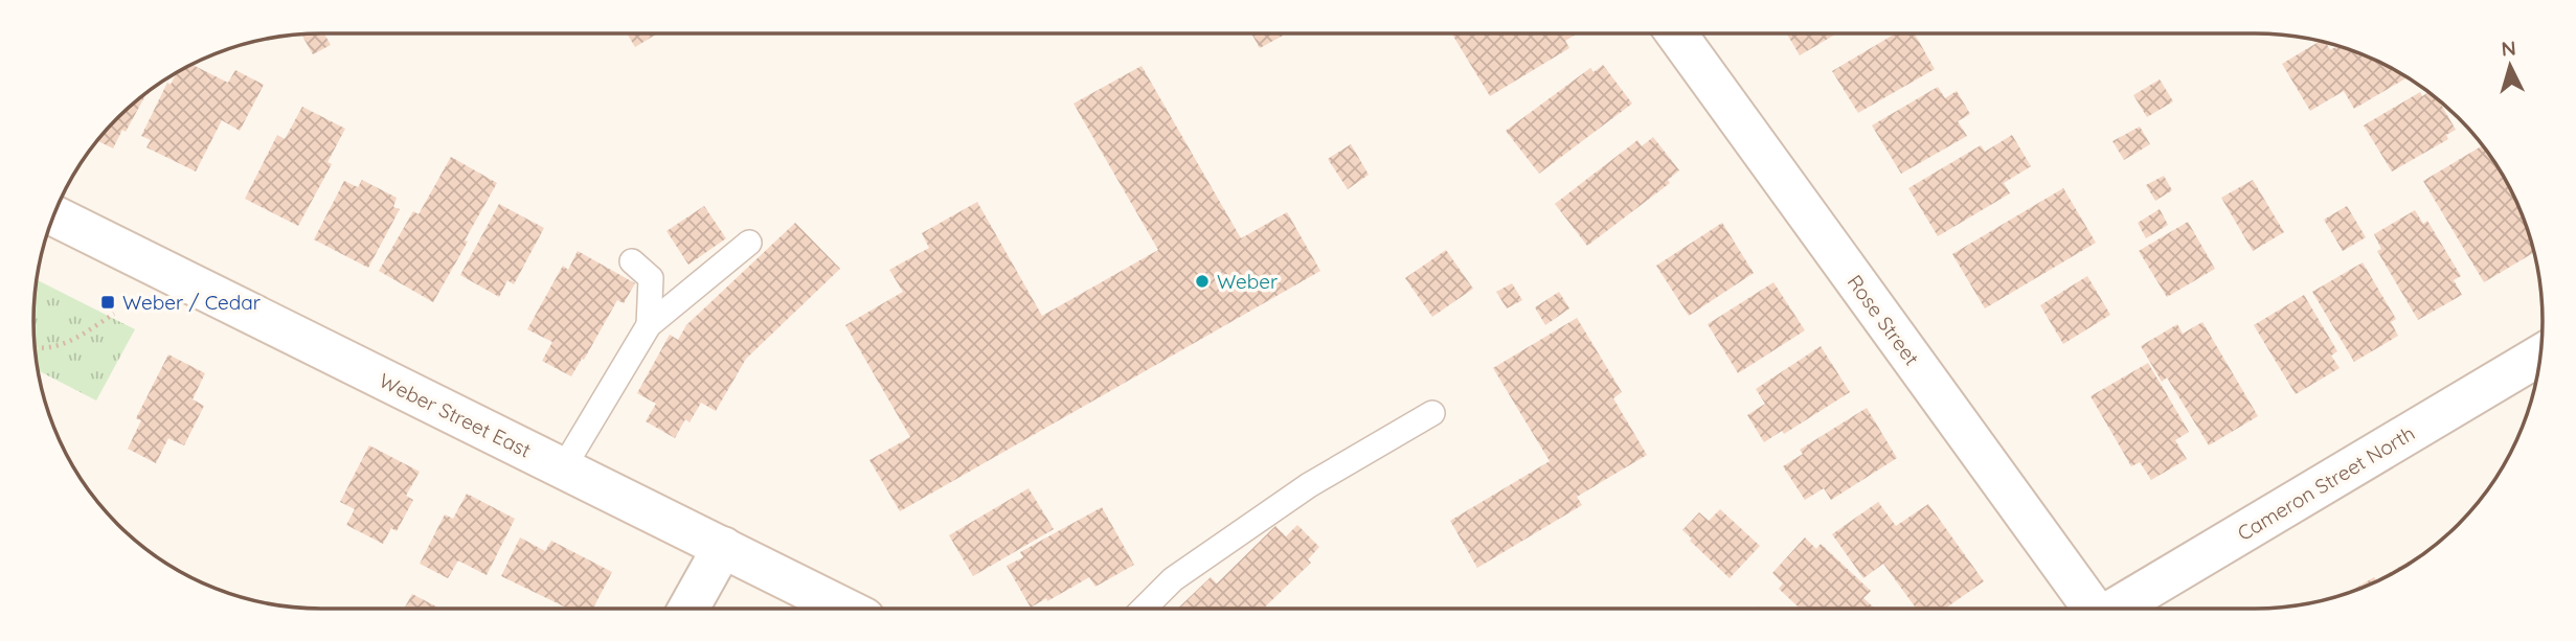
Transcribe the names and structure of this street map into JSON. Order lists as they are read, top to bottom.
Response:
{
  "streets": {
    "street": ["Rose Street", "Weber Street East", "Cameron Street North"]
  },
  "places": {
    "other": ["Weber"],
    "transit": ["Weber / Cedar"]
  },
  "north": "top"
}
